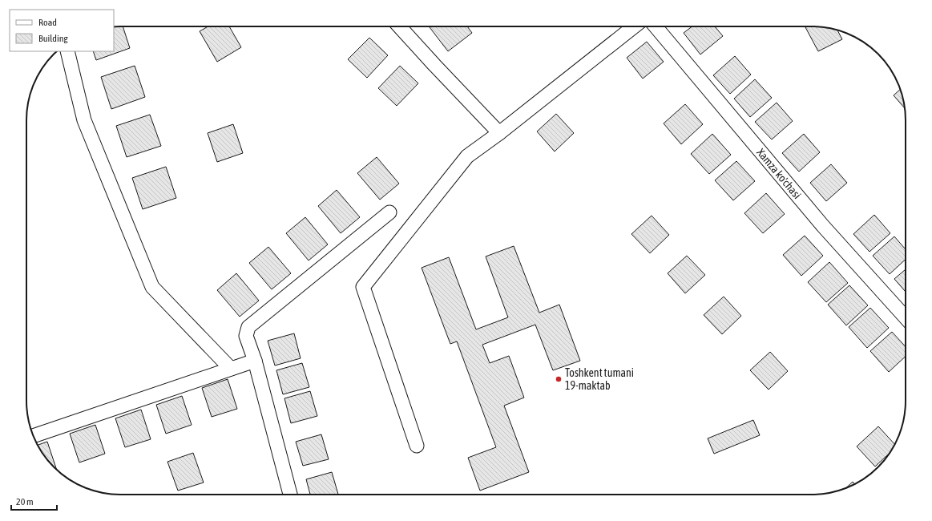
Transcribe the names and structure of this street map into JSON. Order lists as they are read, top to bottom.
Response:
{
  "streets": {
    "street": ["Xamza ko'chasi"]
  },
  "places": ["Toshkent tumani 19-maktab"],
  "legend": ["Road", "Building"],
  "scale_bar": "20 m"
}
